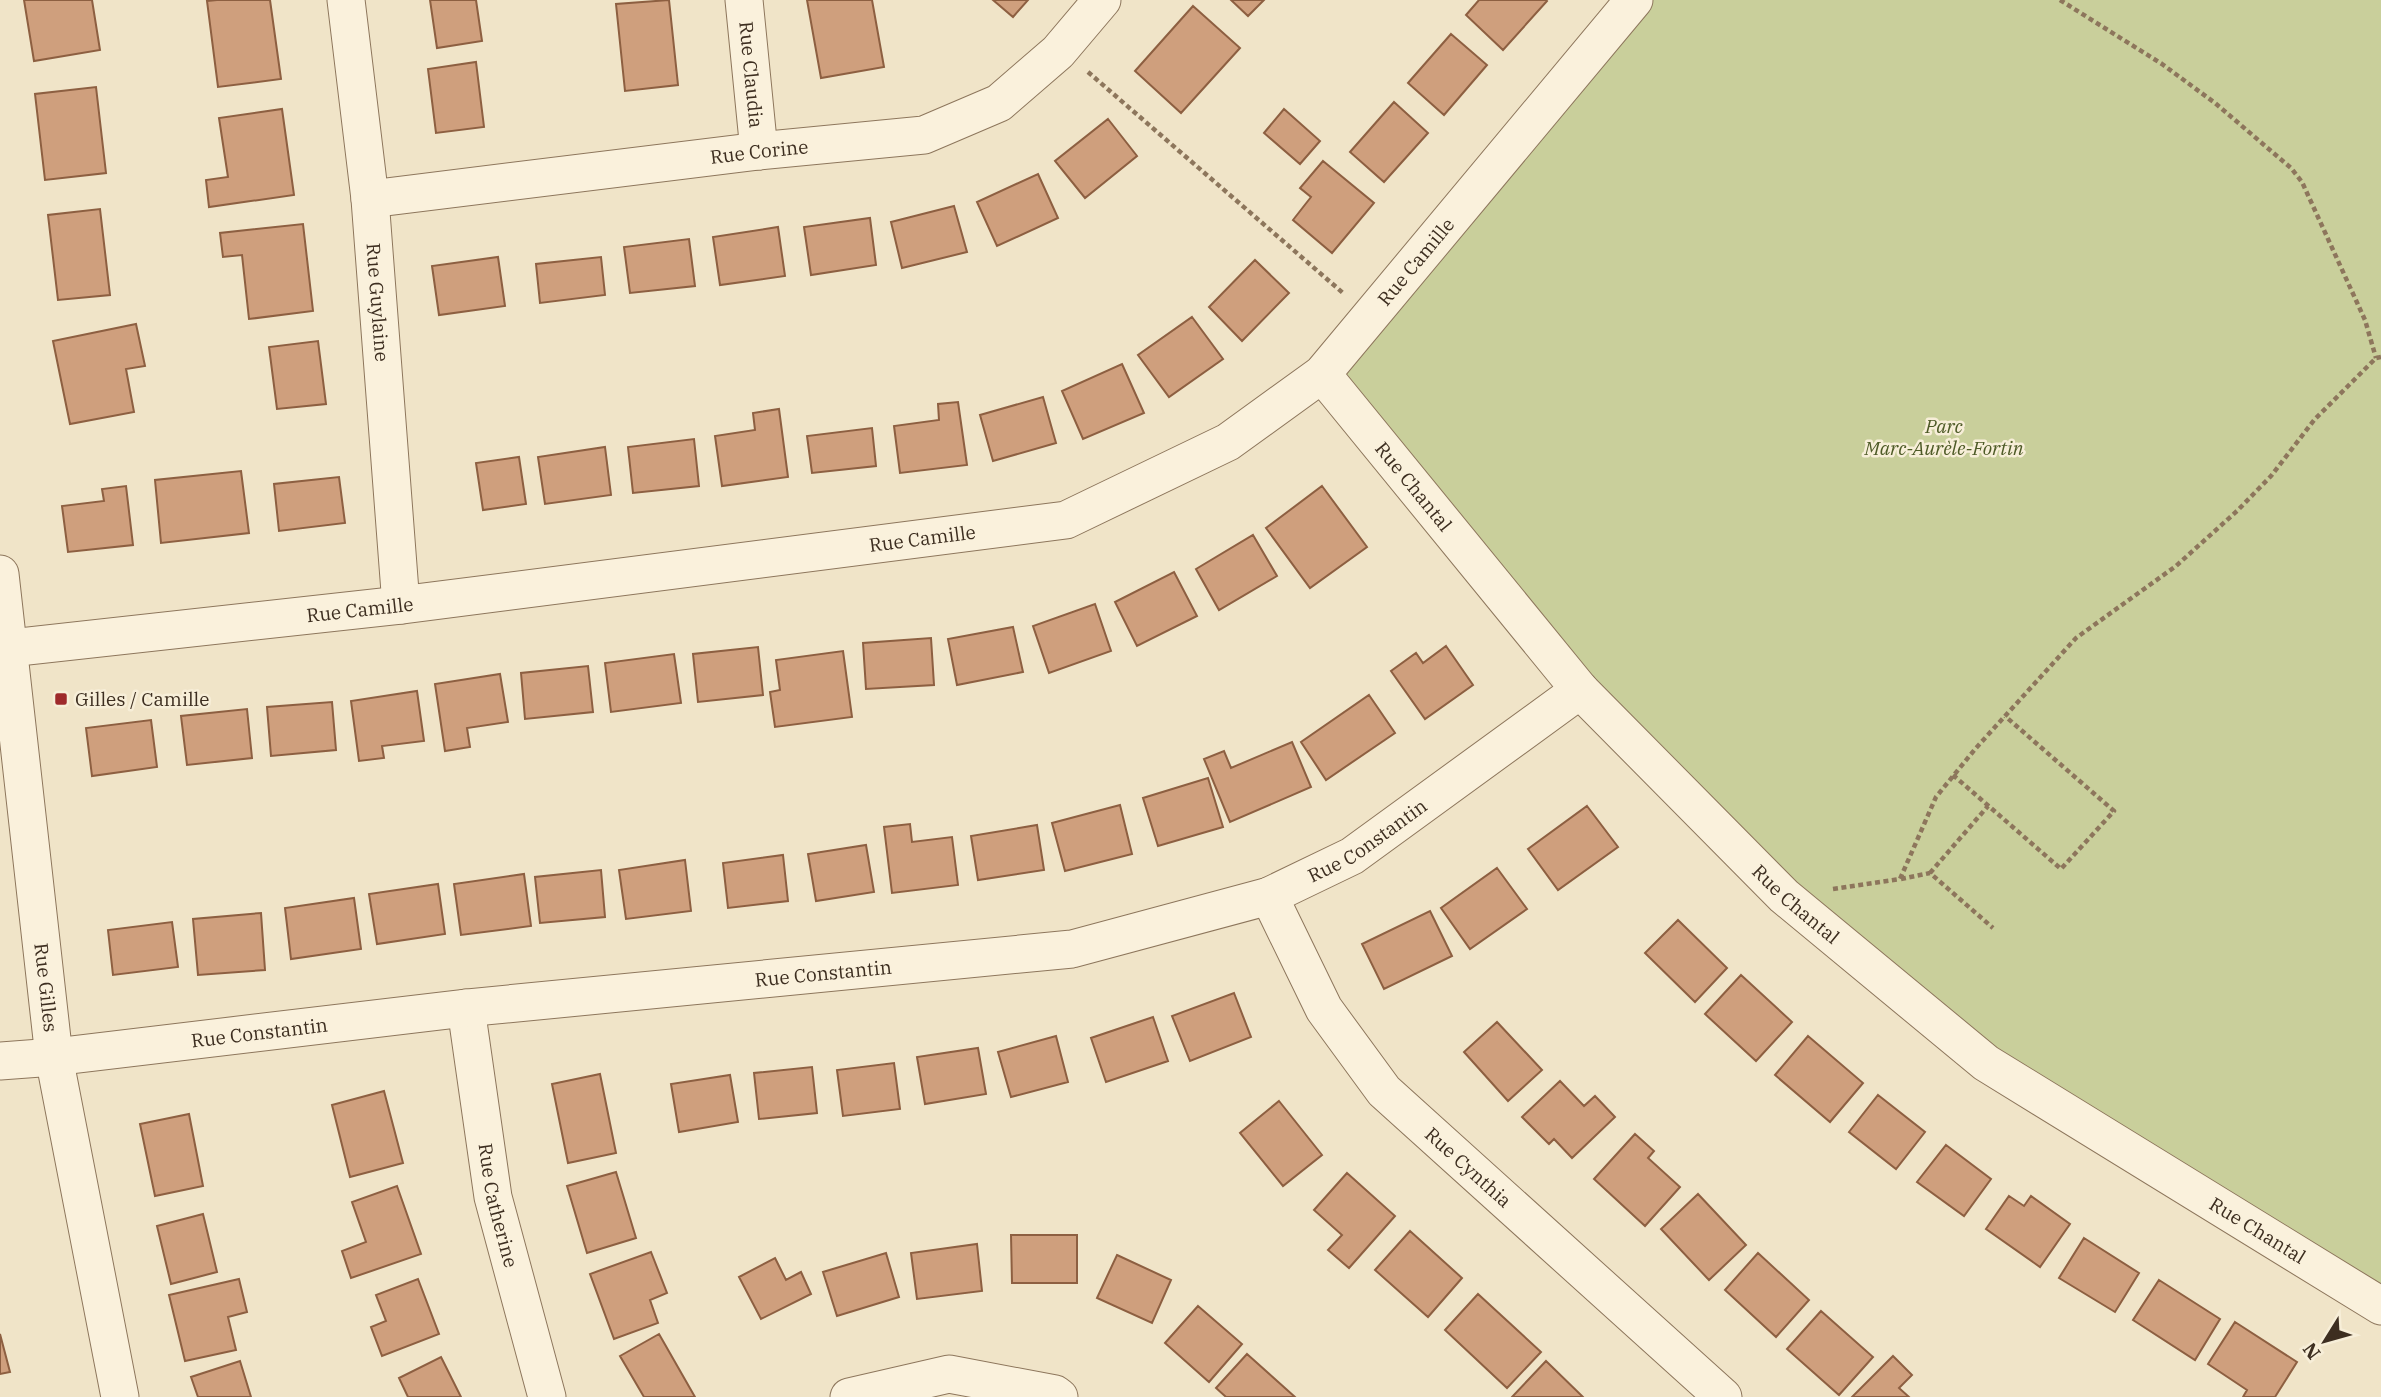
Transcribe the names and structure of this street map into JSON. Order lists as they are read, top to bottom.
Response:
{
  "streets": {
    "street": [
      "Rue Claudia",
      "Rue Corine",
      "Rue Camille",
      "Rue Guylaine",
      "Rue Chantal",
      "Rue Constantin",
      "Rue Gilles",
      "Rue Cynthia",
      "Rue Catherine"
    ]
  },
  "crossings": [
    ["Rue Claudia", "Rue Corine"],
    ["Rue Corine", "Rue Guylaine"],
    ["Rue Camille", "Rue Guylaine"],
    ["Rue Camille", "Rue Chantal"],
    ["Rue Camille", "Rue Gilles"],
    ["Rue Chantal", "Rue Constantin"],
    ["Rue Constantin", "Rue Gilles"],
    ["Rue Constantin", "Rue Cynthia"],
    ["Rue Constantin", "Rue Catherine"]
  ],
  "parks": ["Parc Marc-Aurèle-Fortin"],
  "places": {
    "transit": ["Gilles / Camille"]
  },
  "north": "bottom left"
}
